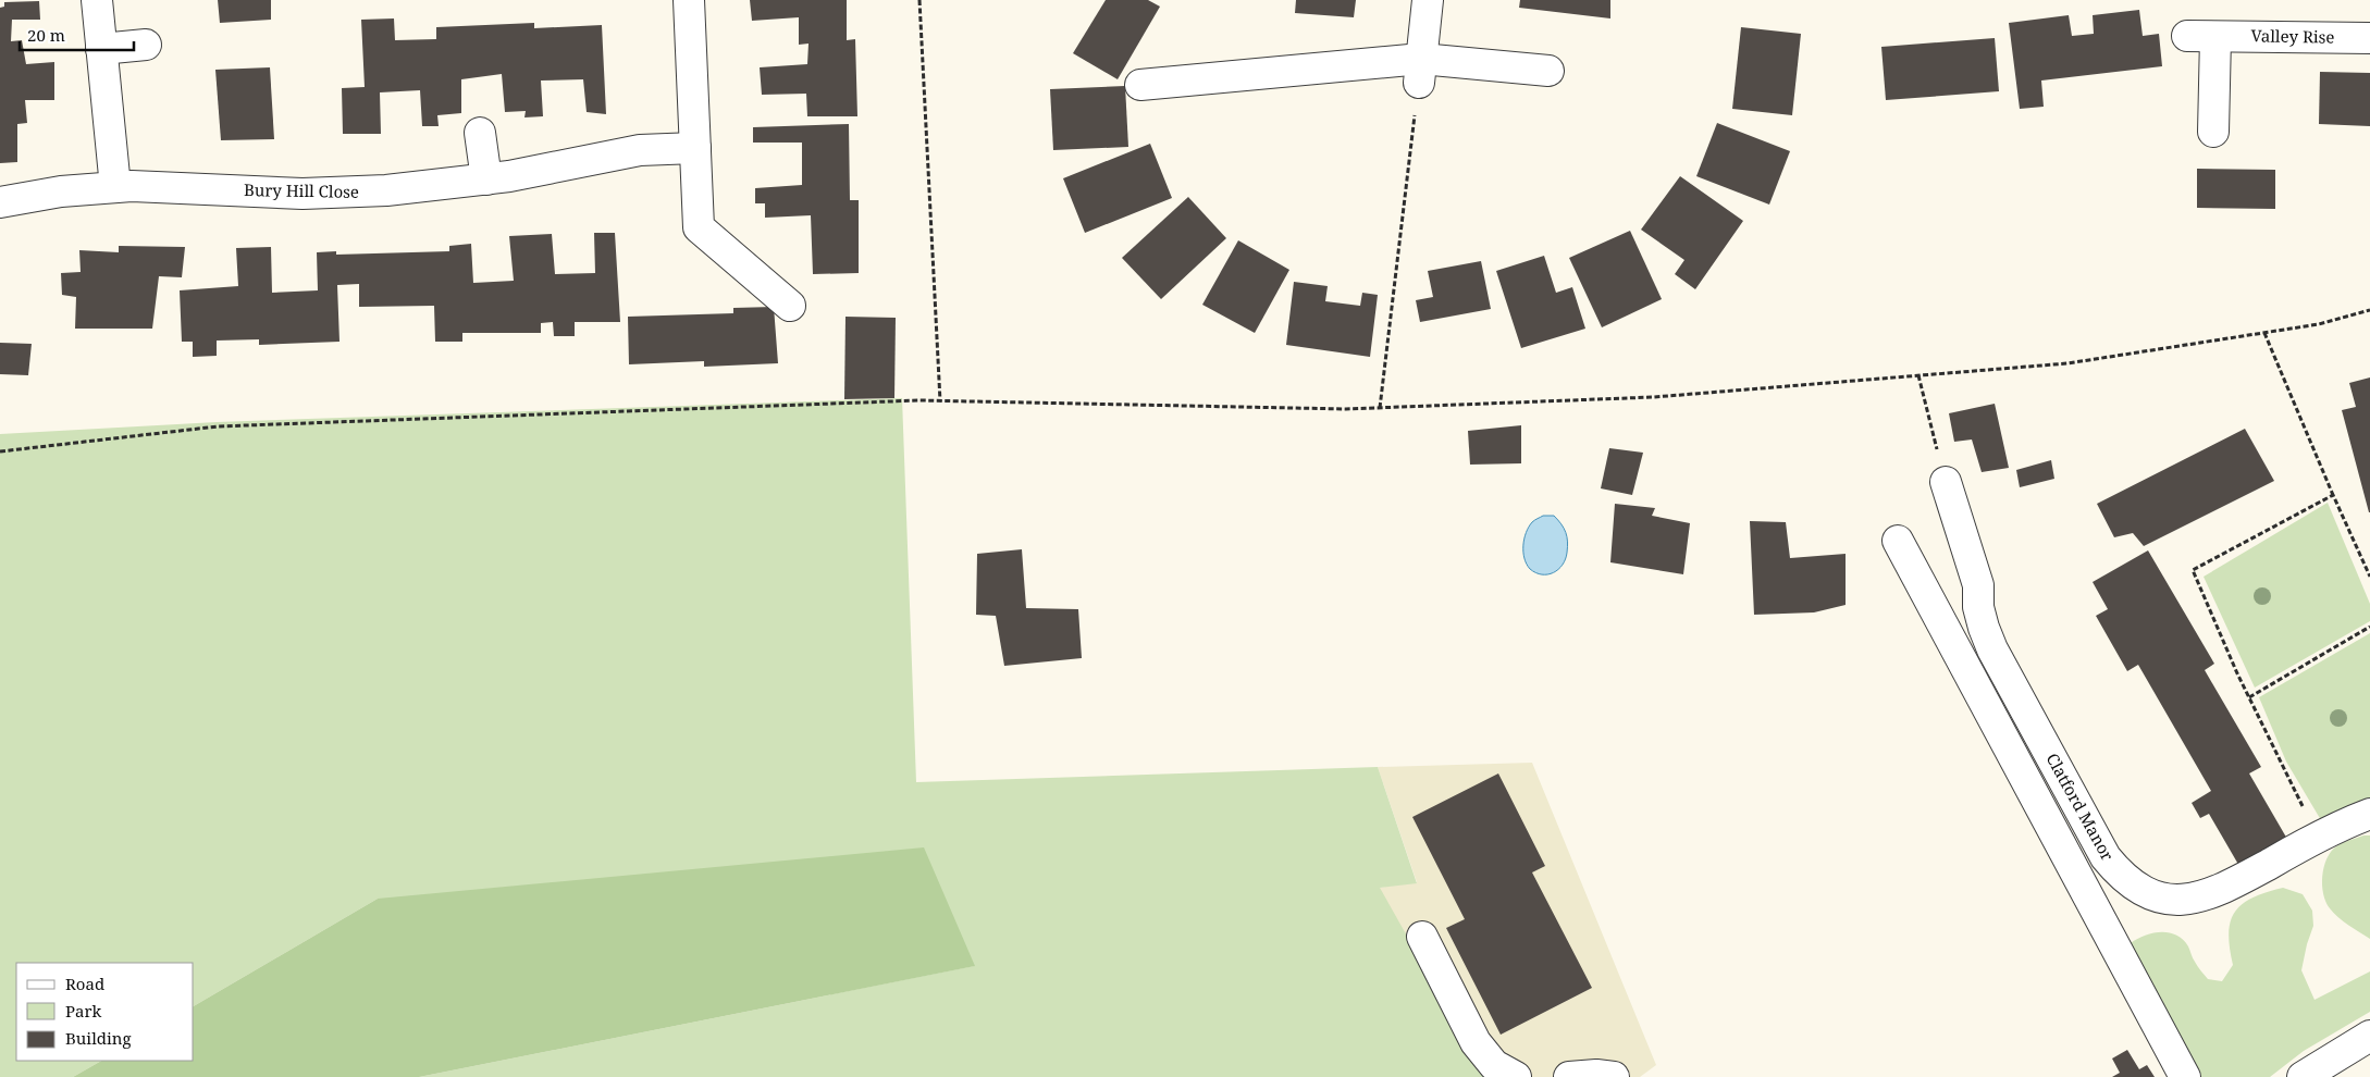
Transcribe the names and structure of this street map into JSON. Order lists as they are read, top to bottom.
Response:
{
  "streets": {
    "street": ["Valley Rise", "Bury Hill Close", "Clatford Manor"]
  },
  "legend": ["Road", "Park", "Building"],
  "scale_bar": "20 m"
}
